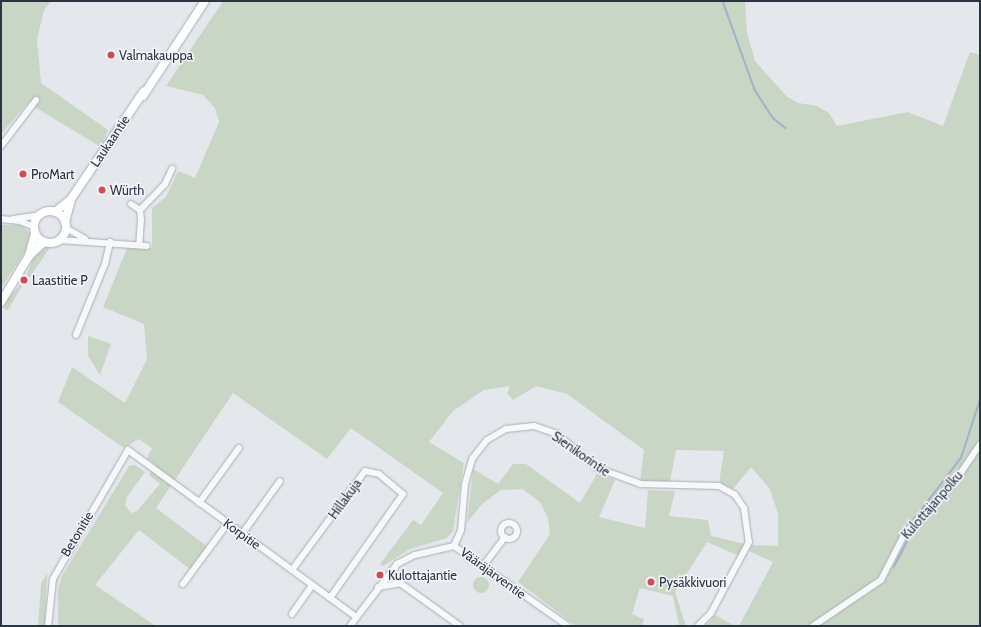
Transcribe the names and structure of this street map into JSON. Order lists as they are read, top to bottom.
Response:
{
  "streets": {
    "main road": ["Laukaantie"],
    "street": [
      "Sienikorintie",
      "Hillakuja",
      "Kulottajanpolku",
      "Betonitie",
      "Korpitie",
      "Vääräjärventie"
    ]
  },
  "crossings": [
    ["Sienikorintie", "Vääräjärventie"],
    ["Hillakuja", "Korpitie"],
    ["Betonitie", "Korpitie"]
  ],
  "places": [
    "Valmakauppa",
    "ProMart",
    "Würth",
    "Laastitie P",
    "Kulottajantie",
    "Pysäkkivuori"
  ]
}
